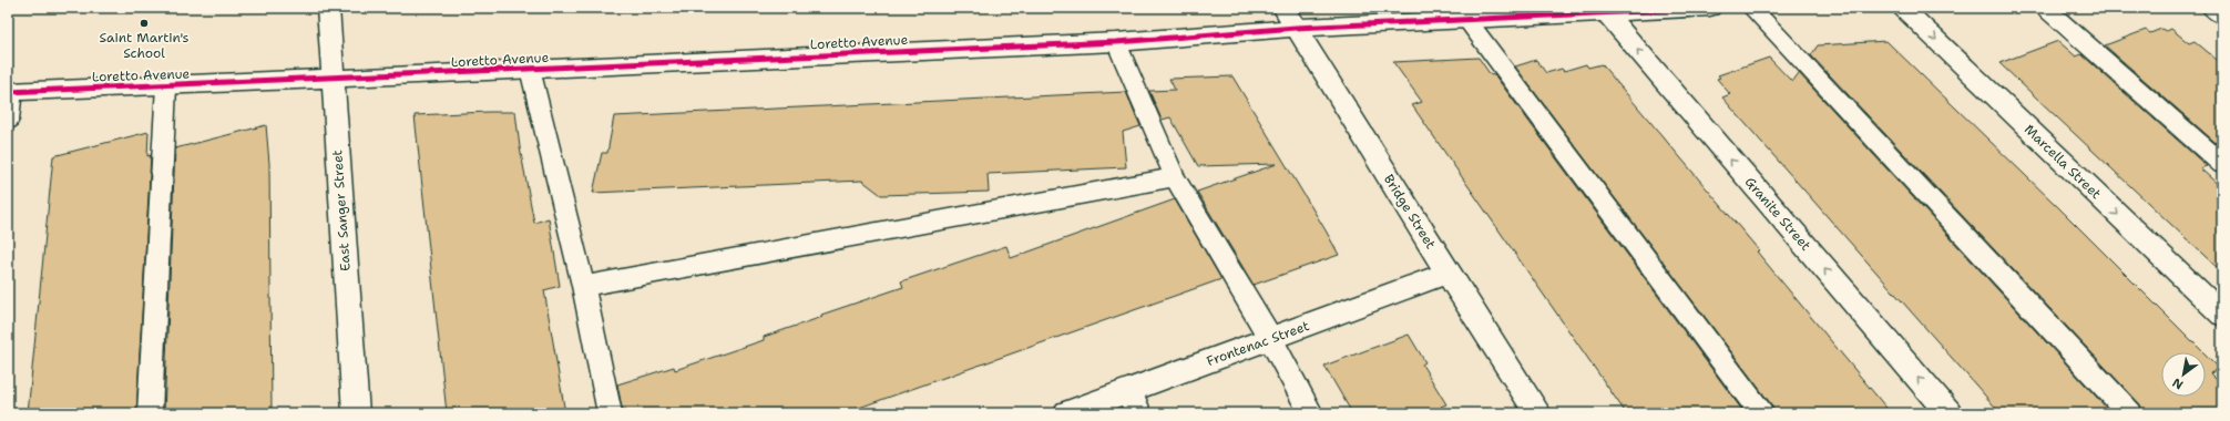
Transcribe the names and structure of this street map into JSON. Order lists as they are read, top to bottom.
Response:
{
  "streets": {
    "street": [
      "Loretto Avenue",
      "Marcella Street",
      "East Sanger Street",
      "Bridge Street",
      "Granite Street",
      "Frontenac Street"
    ]
  },
  "crossings": [
    ["Loretto Avenue", "East Sanger Street"],
    ["Loretto Avenue", "Bridge Street"],
    ["Loretto Avenue", "Granite Street"],
    ["Bridge Street", "Frontenac Street"]
  ],
  "one_way": ["Marcella Street", "Granite Street"],
  "places": ["Saint Martin's School"],
  "north": "bottom left"
}
